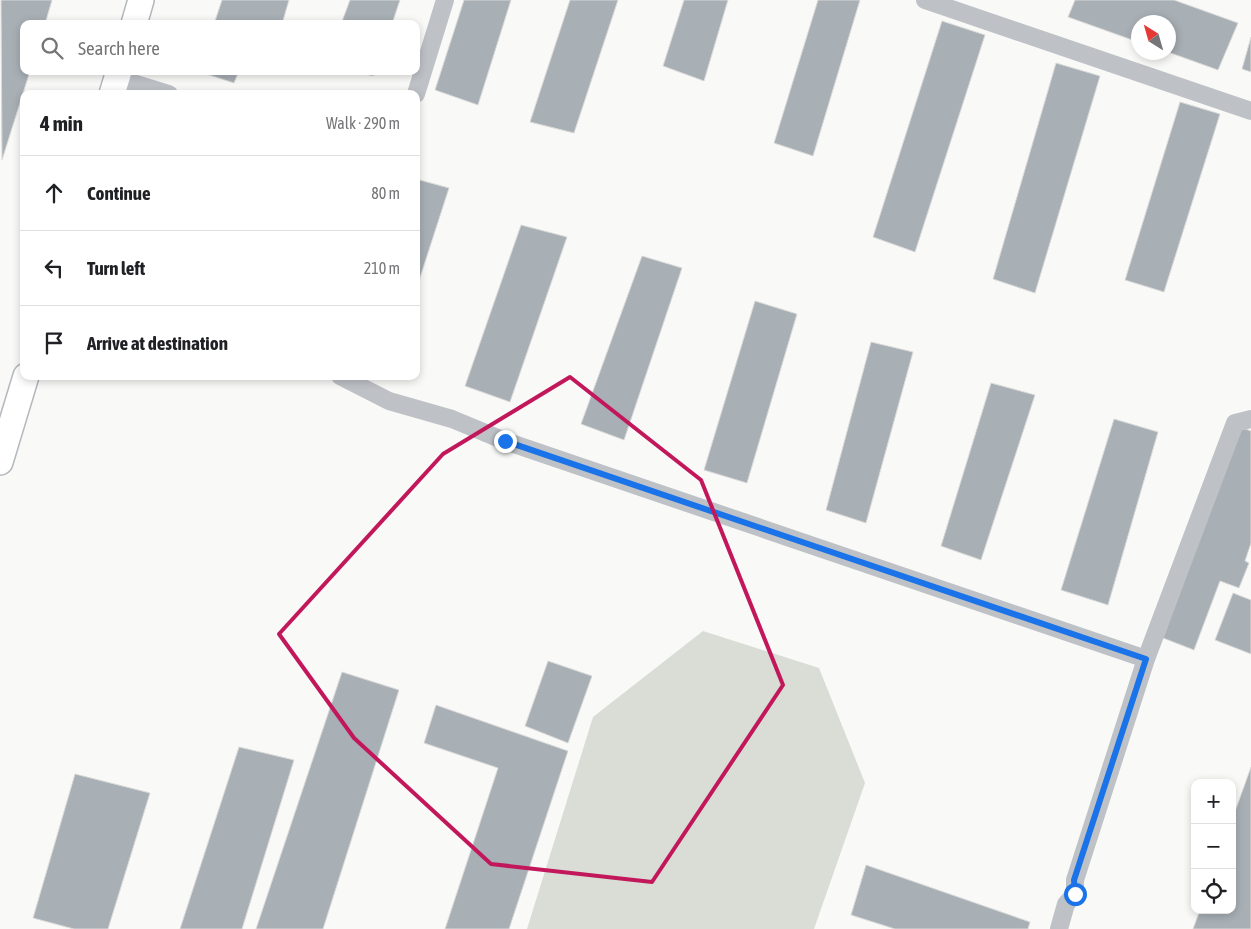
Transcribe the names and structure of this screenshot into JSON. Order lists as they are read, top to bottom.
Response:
{
  "north": "top left",
  "page": {
    "search": "Search here",
    "heading": ["4 min", "Walk · 290 m"],
    "list": [
      ["Continue", "80 m"],
      ["Turn left", "210 m"],
      "Arrive at destination"
    ],
    "map_buttons": ["+", "−"]
  }
}
